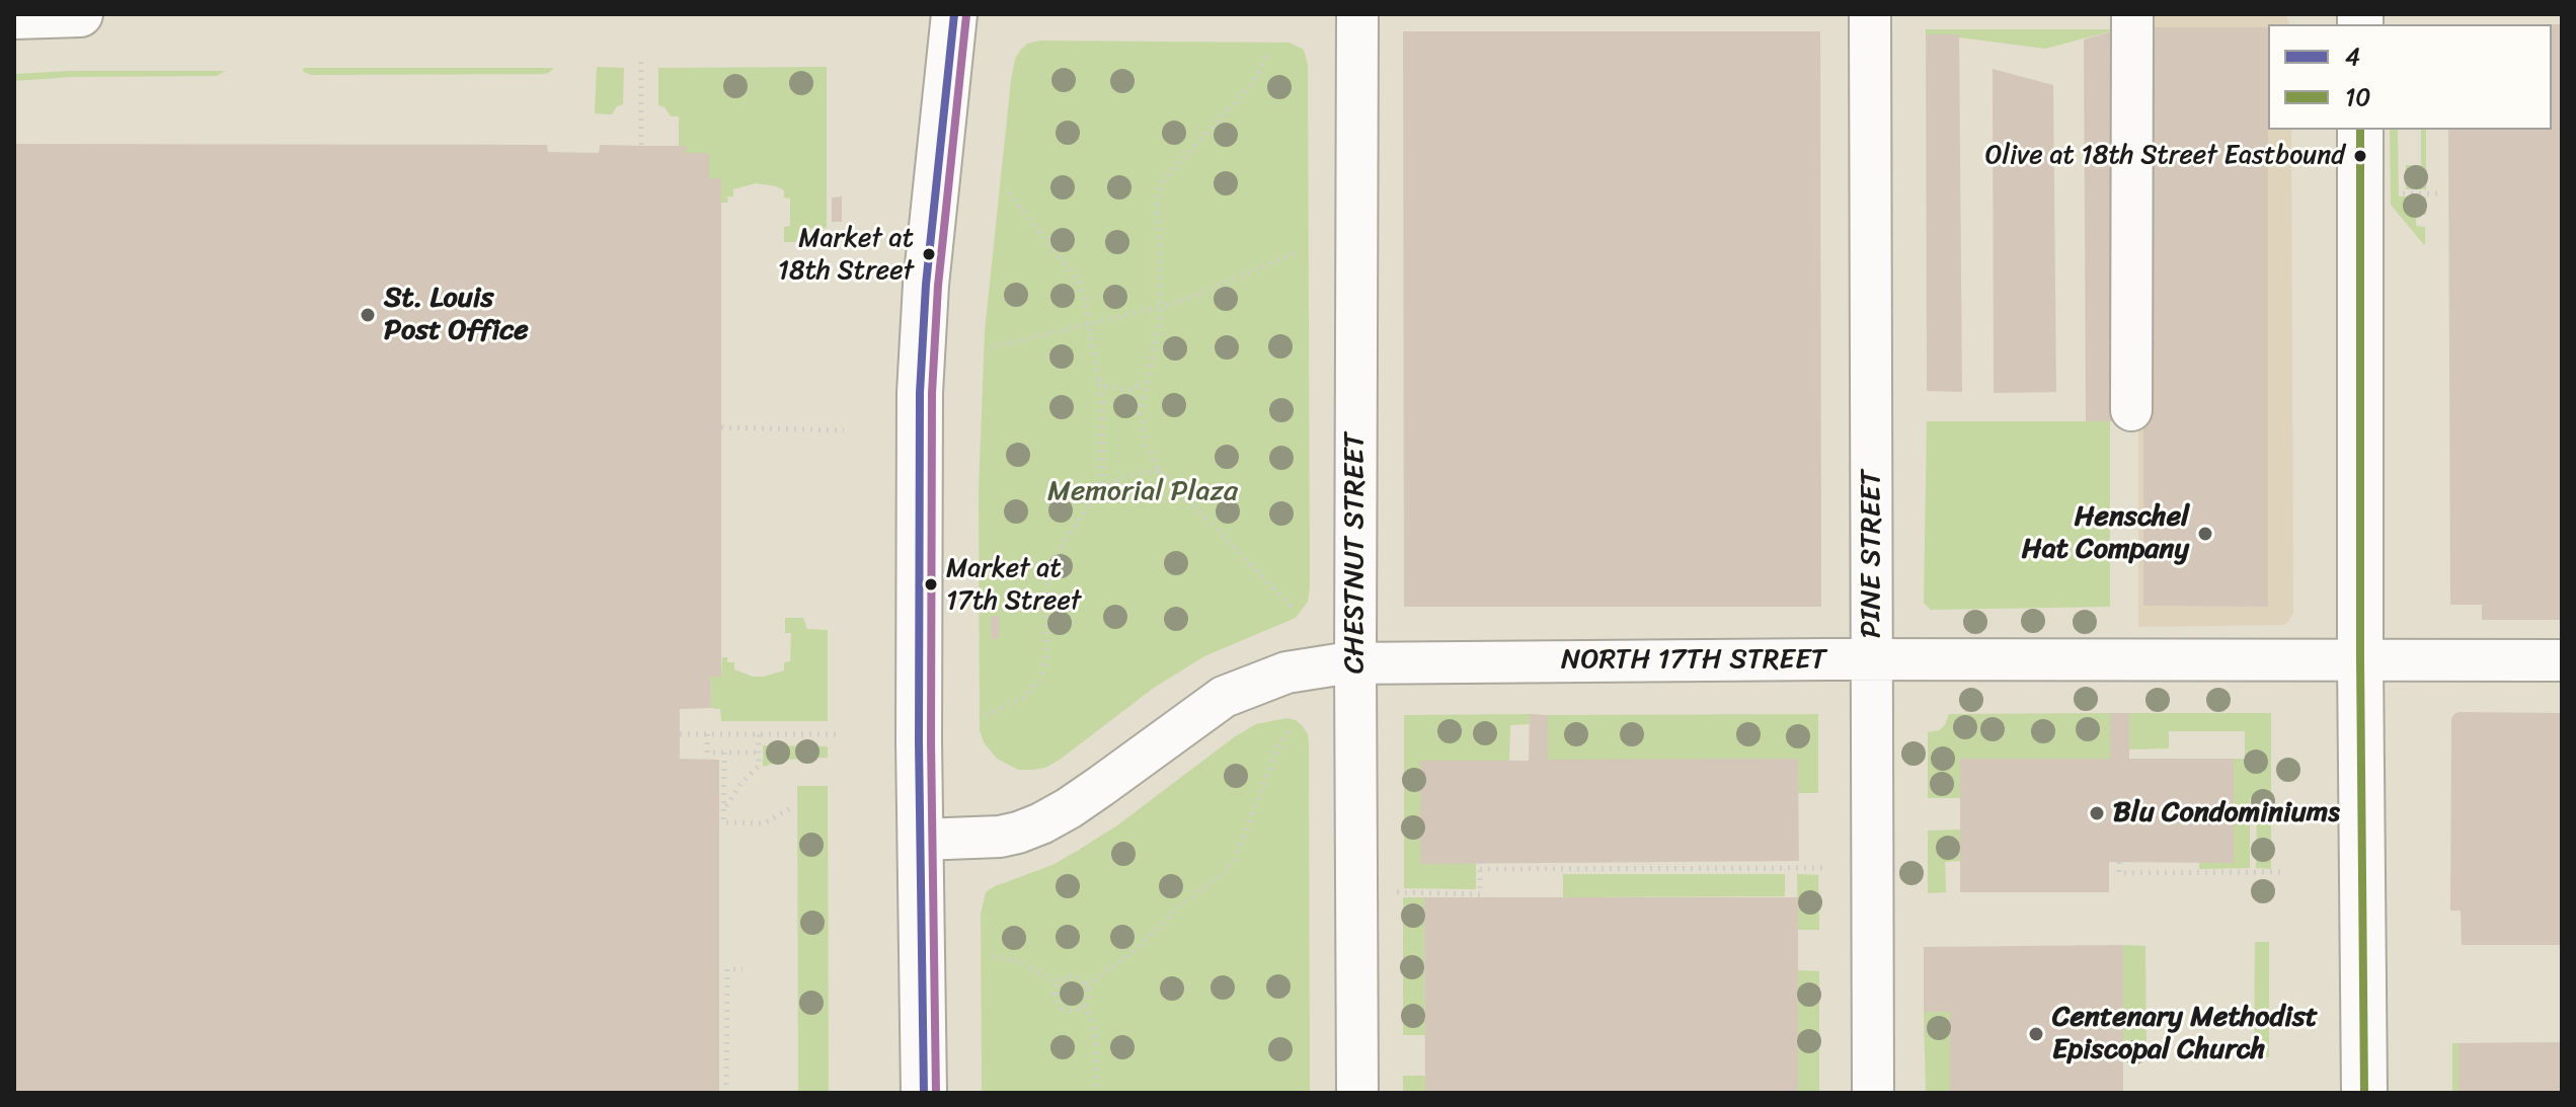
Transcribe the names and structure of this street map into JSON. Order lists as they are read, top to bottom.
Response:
{
  "streets": {
    "street": ["CHESTNUT STREET", "PINE STREET", "NORTH 17TH STREET"]
  },
  "crossings": [
    ["CHESTNUT STREET", "NORTH 17TH STREET"],
    ["PINE STREET", "NORTH 17TH STREET"]
  ],
  "parks": ["Memorial Plaza"],
  "places": [
    "Olive at 18th Street Eastbound",
    "Market at 18th Street",
    "St. Louis Post Office",
    "Henschel Hat Company",
    "Market at 17th Street",
    "Blu Condominiums",
    "Centenary Methodist Episcopal Church"
  ],
  "lines": ["transit line 4", "transit line 10"],
  "legend": ["4", "10"]
}
